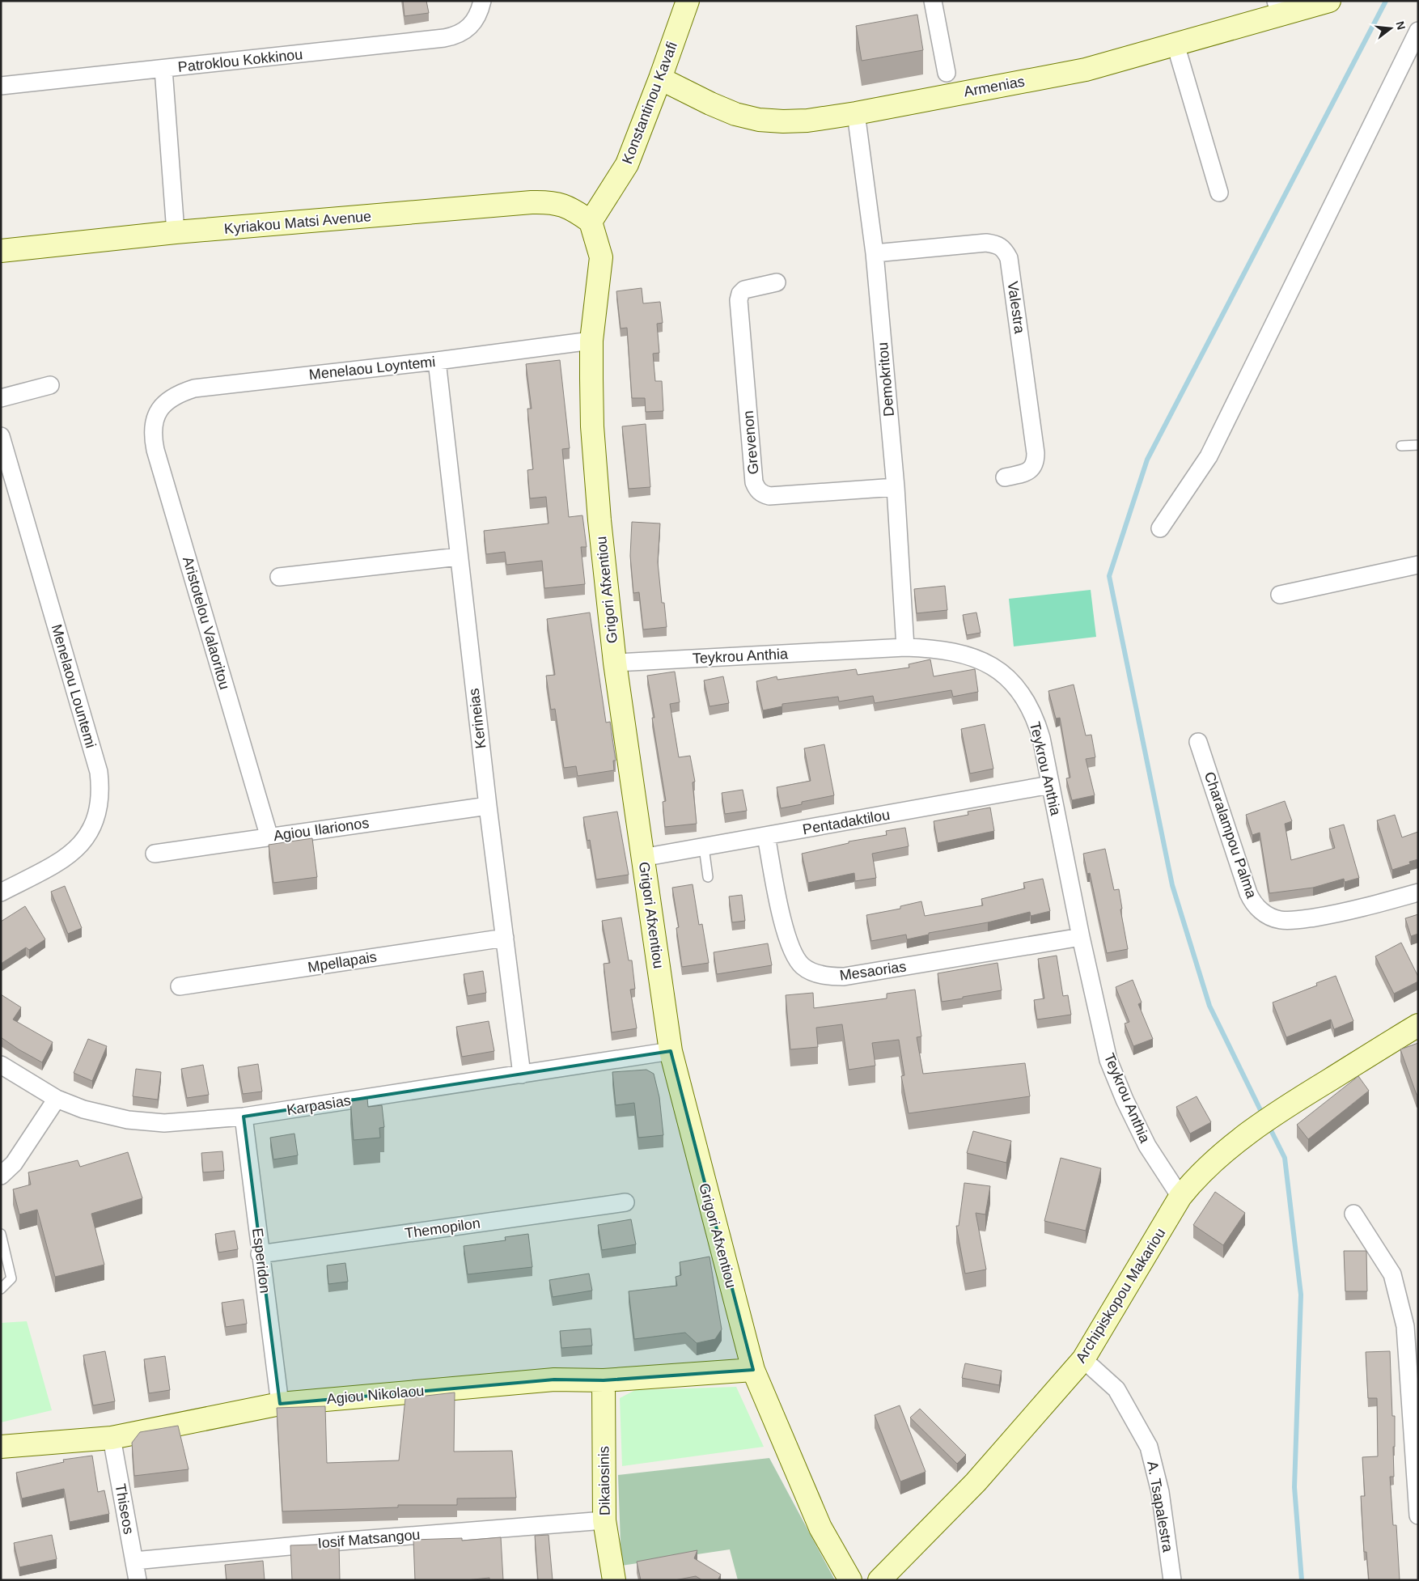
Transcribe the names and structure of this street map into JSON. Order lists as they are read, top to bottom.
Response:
{
  "streets": {
    "street": [
      "Patroklou Kokkinou",
      "Armenias",
      "Konstantinou Kavafi",
      "Kyriakou Matsi Avenue",
      "Valestra",
      "Menelaou Loyntemi",
      "Demokritou",
      "Grevenon",
      "Grigori Afxentiou",
      "Aristotelou Valaoritou",
      "Teykrou Anthia",
      "Menelaou Lountemi",
      "Kerineias",
      "Pentadaktilou",
      "Agiou Ilarionos",
      "Charalampou Palma",
      "Mpellapais",
      "Mesaorias",
      "Karpasias",
      "Themopilon",
      "Esperidon",
      "Archipiskopou Makariou",
      "Agiou Nikolaou",
      "Dikaiosinis",
      "A. Tsapalestra",
      "Thiseos",
      "Iosif Matsangou"
    ]
  },
  "crossings": [
    ["Armenias", "Konstantinou Kavafi"],
    ["Armenias", "Demokritou"],
    ["Konstantinou Kavafi", "Kyriakou Matsi Avenue"],
    ["Konstantinou Kavafi", "Grigori Afxentiou"],
    ["Kyriakou Matsi Avenue", "Grigori Afxentiou"],
    ["Valestra", "Demokritou"],
    ["Menelaou Loyntemi", "Grigori Afxentiou"],
    ["Menelaou Loyntemi", "Aristotelou Valaoritou"],
    ["Menelaou Loyntemi", "Kerineias"],
    ["Demokritou", "Grevenon"],
    ["Demokritou", "Teykrou Anthia"],
    ["Grigori Afxentiou", "Teykrou Anthia"],
    ["Grigori Afxentiou", "Pentadaktilou"],
    ["Grigori Afxentiou", "Karpasias"],
    ["Grigori Afxentiou", "Agiou Nikolaou"],
    ["Aristotelou Valaoritou", "Agiou Ilarionos"],
    ["Teykrou Anthia", "Pentadaktilou"],
    ["Teykrou Anthia", "Mesaorias"],
    ["Teykrou Anthia", "Archipiskopou Makariou"],
    ["Kerineias", "Agiou Ilarionos"],
    ["Kerineias", "Mpellapais"],
    ["Kerineias", "Karpasias"],
    ["Pentadaktilou", "Mesaorias"],
    ["Karpasias", "Esperidon"],
    ["Themopilon", "Esperidon"],
    ["Esperidon", "Agiou Nikolaou"],
    ["Archipiskopou Makariou", "A. Tsapalestra"],
    ["Agiou Nikolaou", "Dikaiosinis"],
    ["Agiou Nikolaou", "Thiseos"],
    ["Dikaiosinis", "Iosif Matsangou"],
    ["Thiseos", "Iosif Matsangou"]
  ],
  "north": "right"
}
